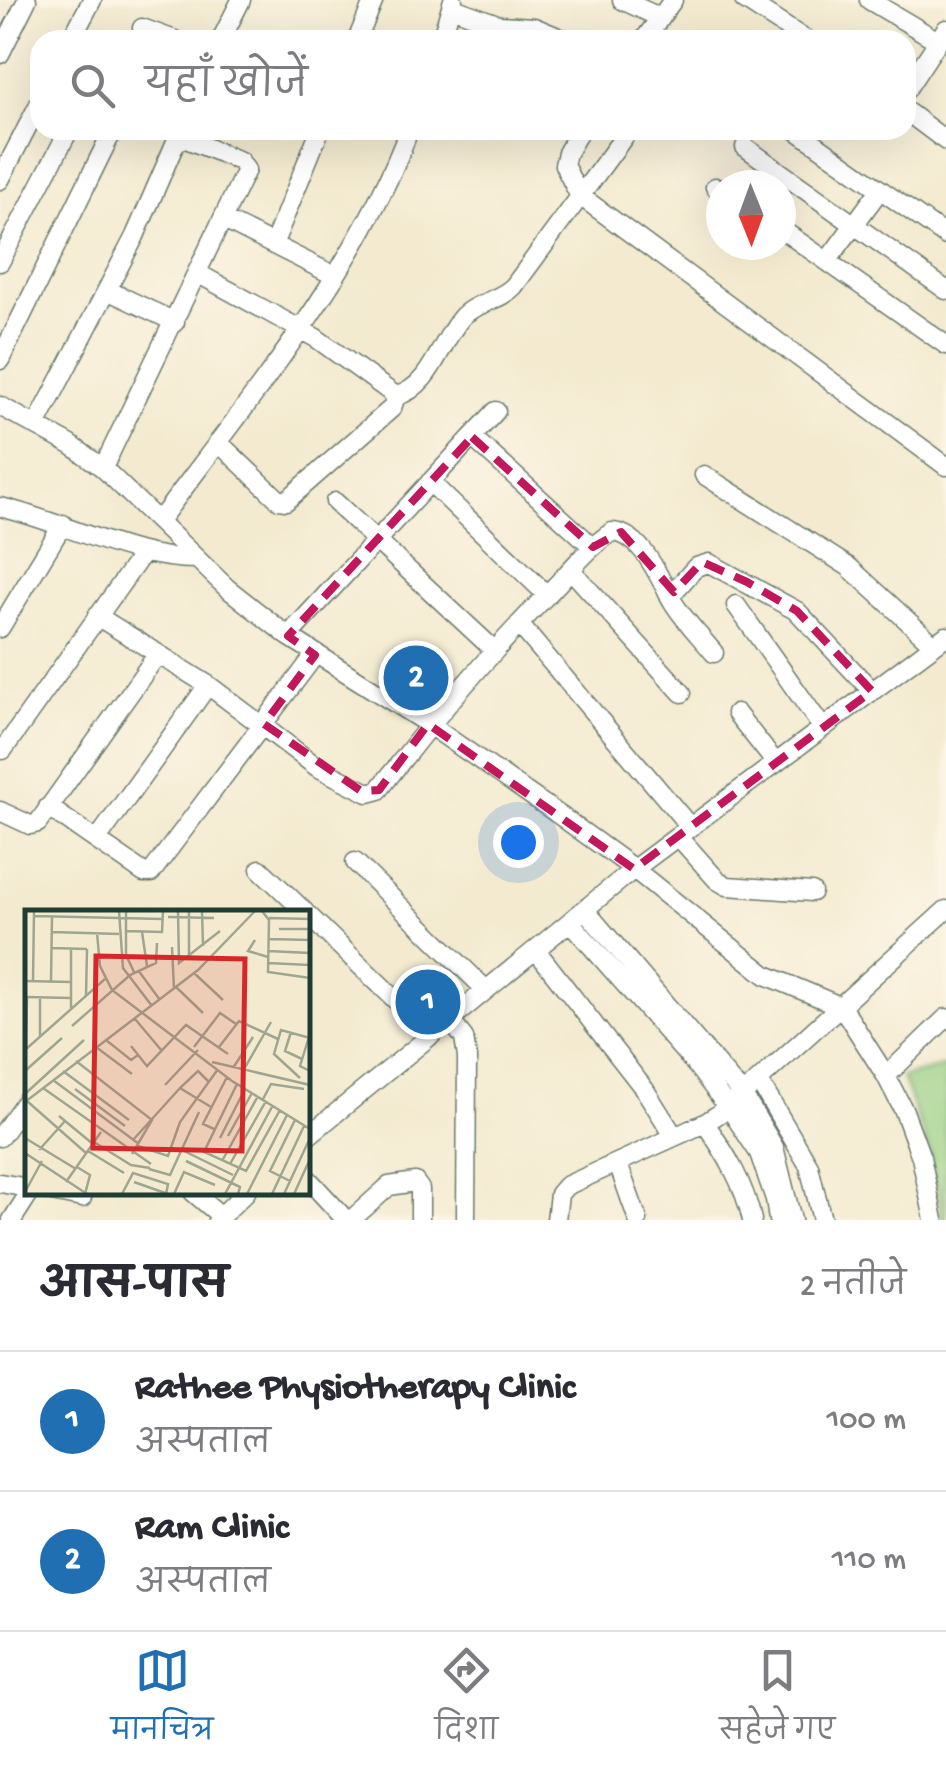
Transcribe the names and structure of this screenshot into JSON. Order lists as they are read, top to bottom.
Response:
{
  "north": "bottom",
  "page": {
    "search": "यहाँ खोजें",
    "pins": ["2", "1"],
    "heading": ["आस-पास", "2 नतीजे"],
    "list": [
      {
        "mark": "1",
        "name": "Rathee Physiotherapy Clinic",
        "note": "अस्पताल",
        "value": "100 m"
      },
      {
        "mark": "2",
        "name": "Ram Clinic",
        "note": "अस्पताल",
        "value": "110 m"
      }
    ],
    "nav": ["मानचित्र", "दिशा", "सहेजे गए"]
  }
}
